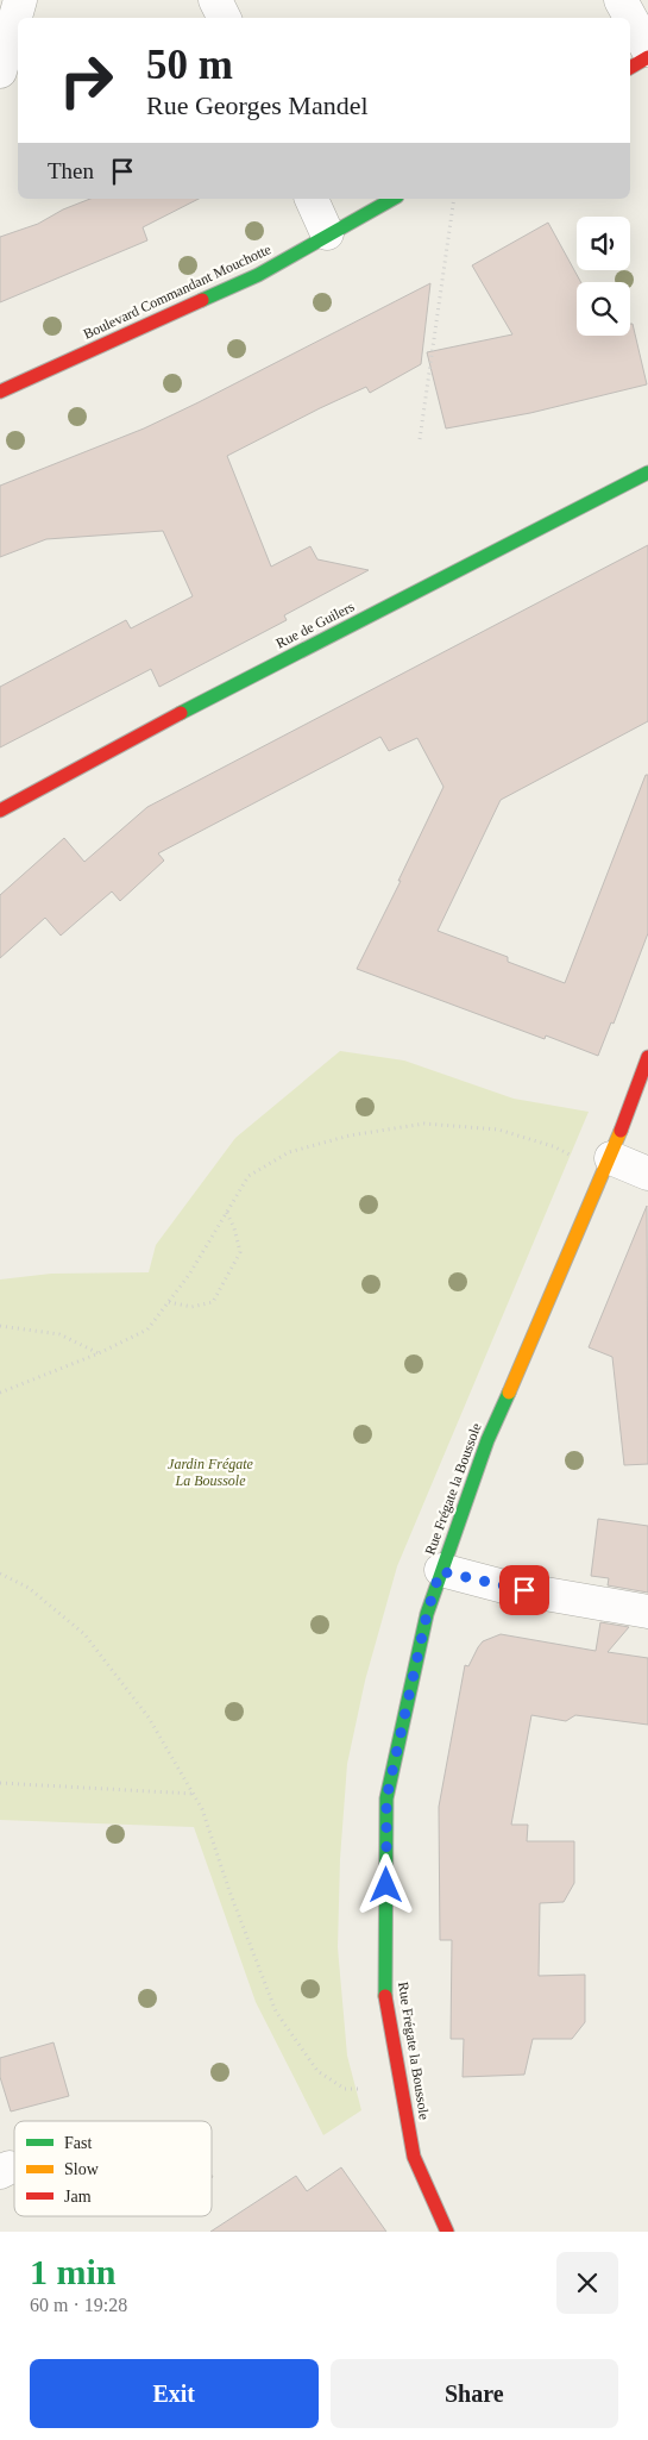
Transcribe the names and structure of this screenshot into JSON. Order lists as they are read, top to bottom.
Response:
{
  "streets": {
    "street": ["Boulevard Commandant Mouchotte", "Rue de Guilers", "Rue Frégate la Boussole"]
  },
  "parks": ["Jardin Frégate La Boussole"],
  "legend": ["Fast", "Slow", "Jam"],
  "page": {
    "turn": ["50 m", "Rue Georges Mandel"],
    "then": "Then",
    "heading": ["1 min", "60 m · 19:28"],
    "buttons": ["Exit", "Share"]
  }
}
